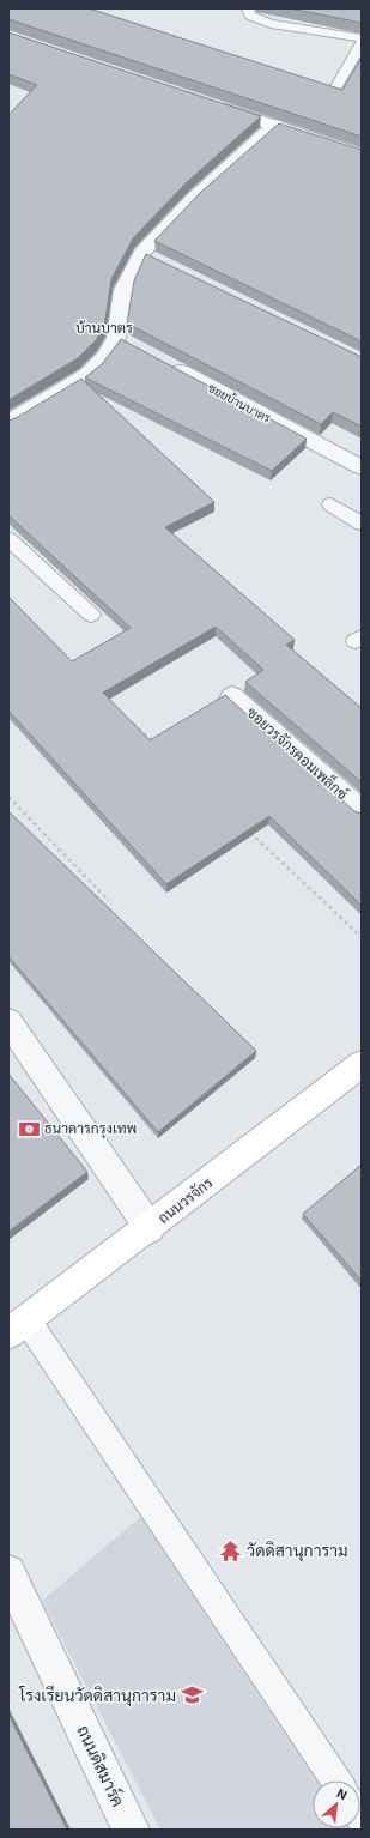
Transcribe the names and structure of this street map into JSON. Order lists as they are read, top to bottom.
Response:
{
  "streets": {
    "main road": ["ถนนวรจักร"],
    "street": ["ซอยบ้านบาตร", "ซอยวรจักรคอมเพล็กซ์", "ถนนดิสมาร์ค"]
  },
  "districts": ["บ้านบาตร"],
  "places": {
    "bank": ["ธนาคารกรุงเทพ"],
    "temple": ["วัดดิสานุการาม"],
    "school or university": ["โรงเรียนวัดดิสานุการาม"]
  },
  "north": "top right"
}
